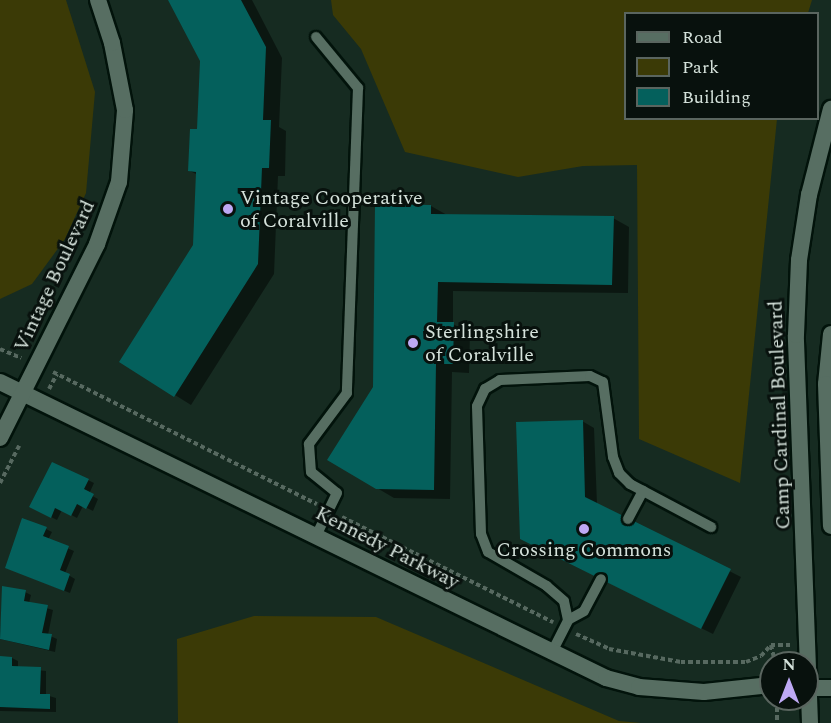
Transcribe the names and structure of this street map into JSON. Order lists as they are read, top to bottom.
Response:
{
  "streets": {
    "street": ["Vintage Boulevard", "Camp Cardinal Boulevard", "Kennedy Parkway"]
  },
  "crossings": [
    ["Vintage Boulevard", "Kennedy Parkway"]
  ],
  "places": ["Vintage Cooperative of Coralville", "Sterlingshire of Coralville", "Crossing Commons"],
  "legend": ["Road", "Park", "Building"],
  "north": "top"
}
